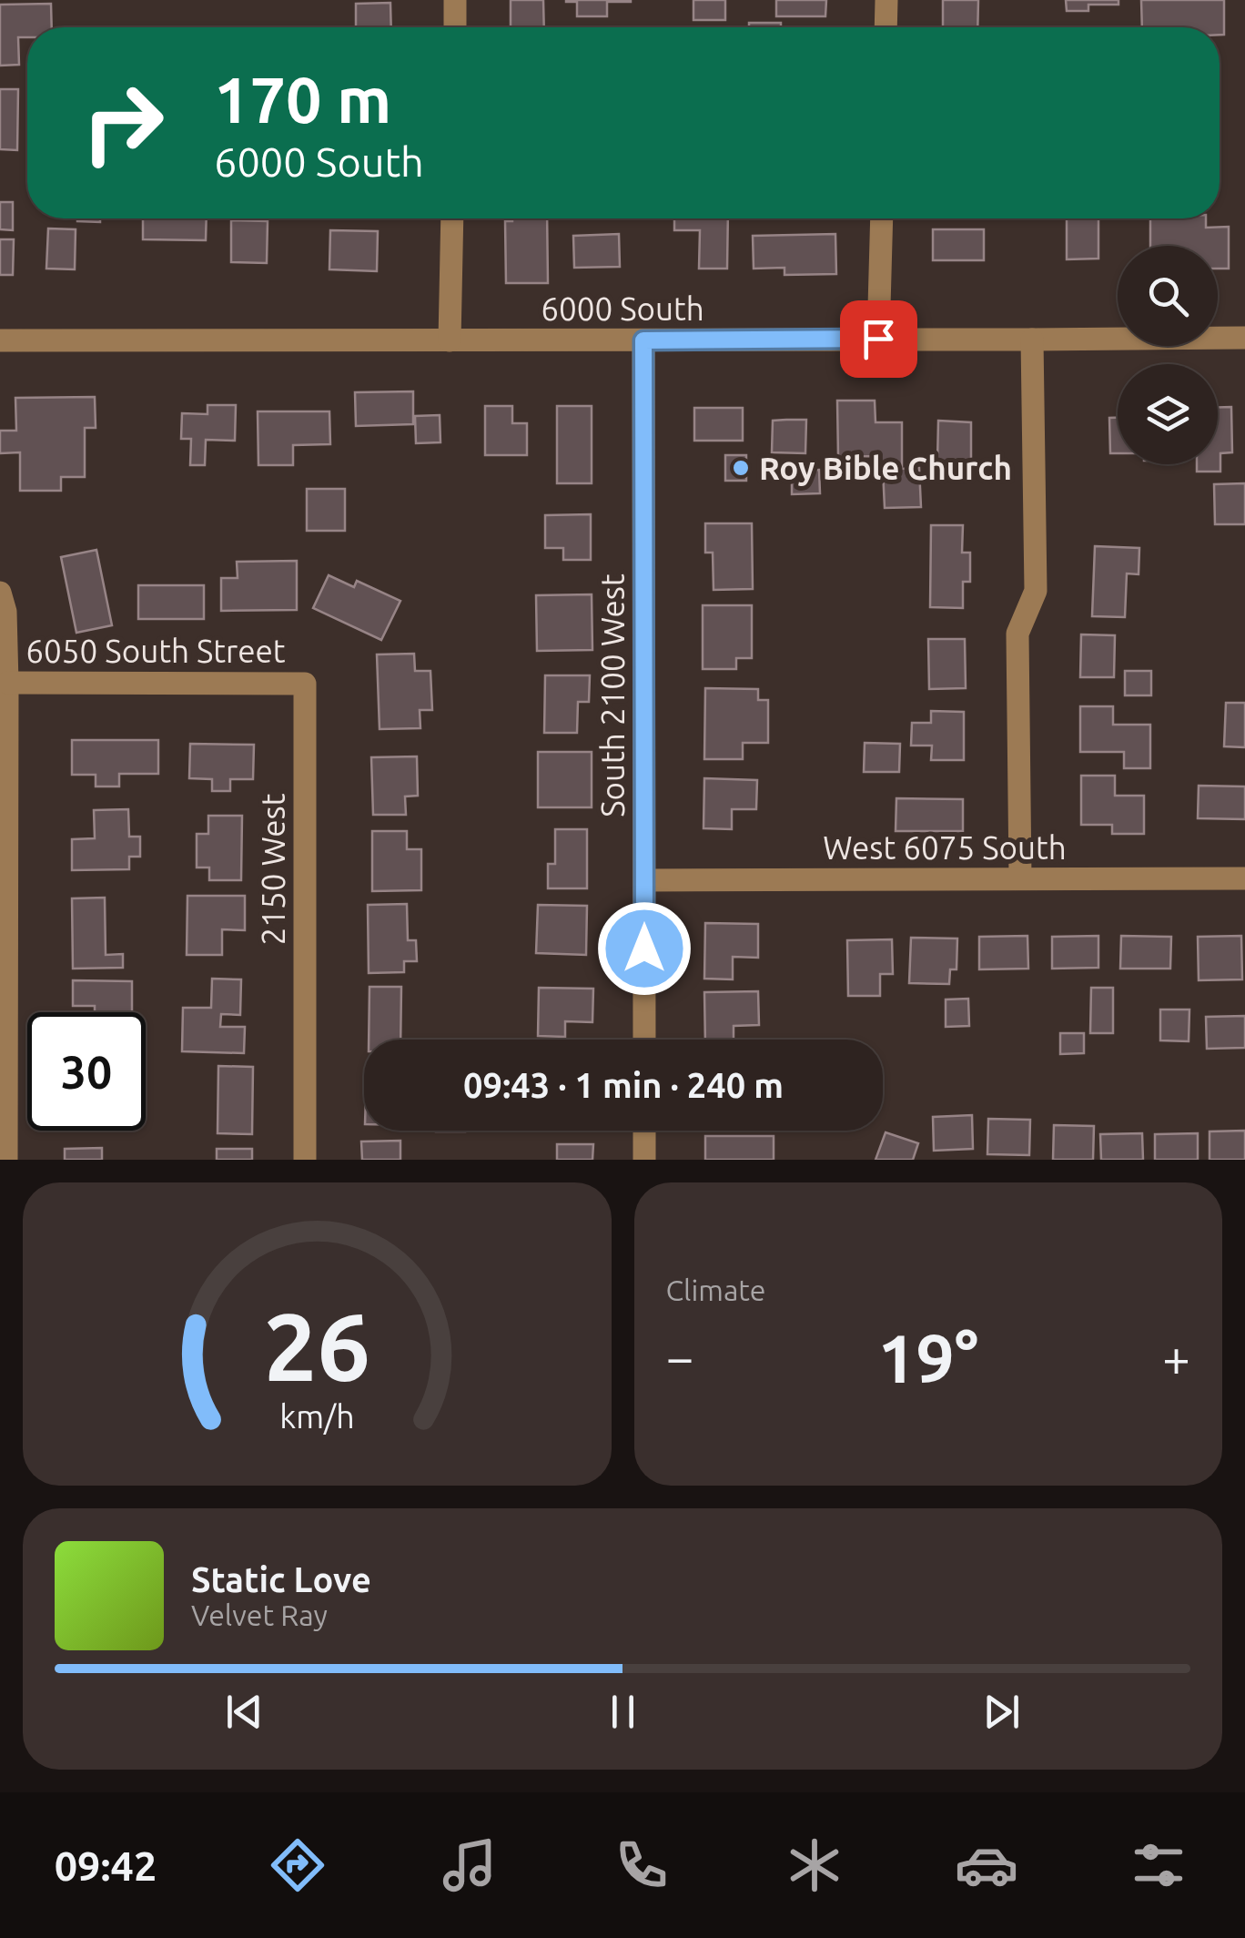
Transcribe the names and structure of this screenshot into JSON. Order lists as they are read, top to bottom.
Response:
{
  "streets": {
    "street": [
      "6000 South",
      "6050 South Street",
      "South 2100 West",
      "West 6075 South",
      "2150 West"
    ]
  },
  "crossings": [
    ["6000 South", "South 2100 West"],
    ["6050 South Street", "2150 West"],
    ["South 2100 West", "West 6075 South"]
  ],
  "places": ["Roy Bible Church"],
  "page": {
    "turn": ["170 m", "6000 South"],
    "limit": "30",
    "trip": "09:43 · 1 min · 240 m",
    "tile": "Climate",
    "heat": ["−", "19°", "+"],
    "song": ["Static Love", "Velvet Ray"],
    "tabs": "09:42",
    "gauge": ["26", "km/h"]
  }
}
